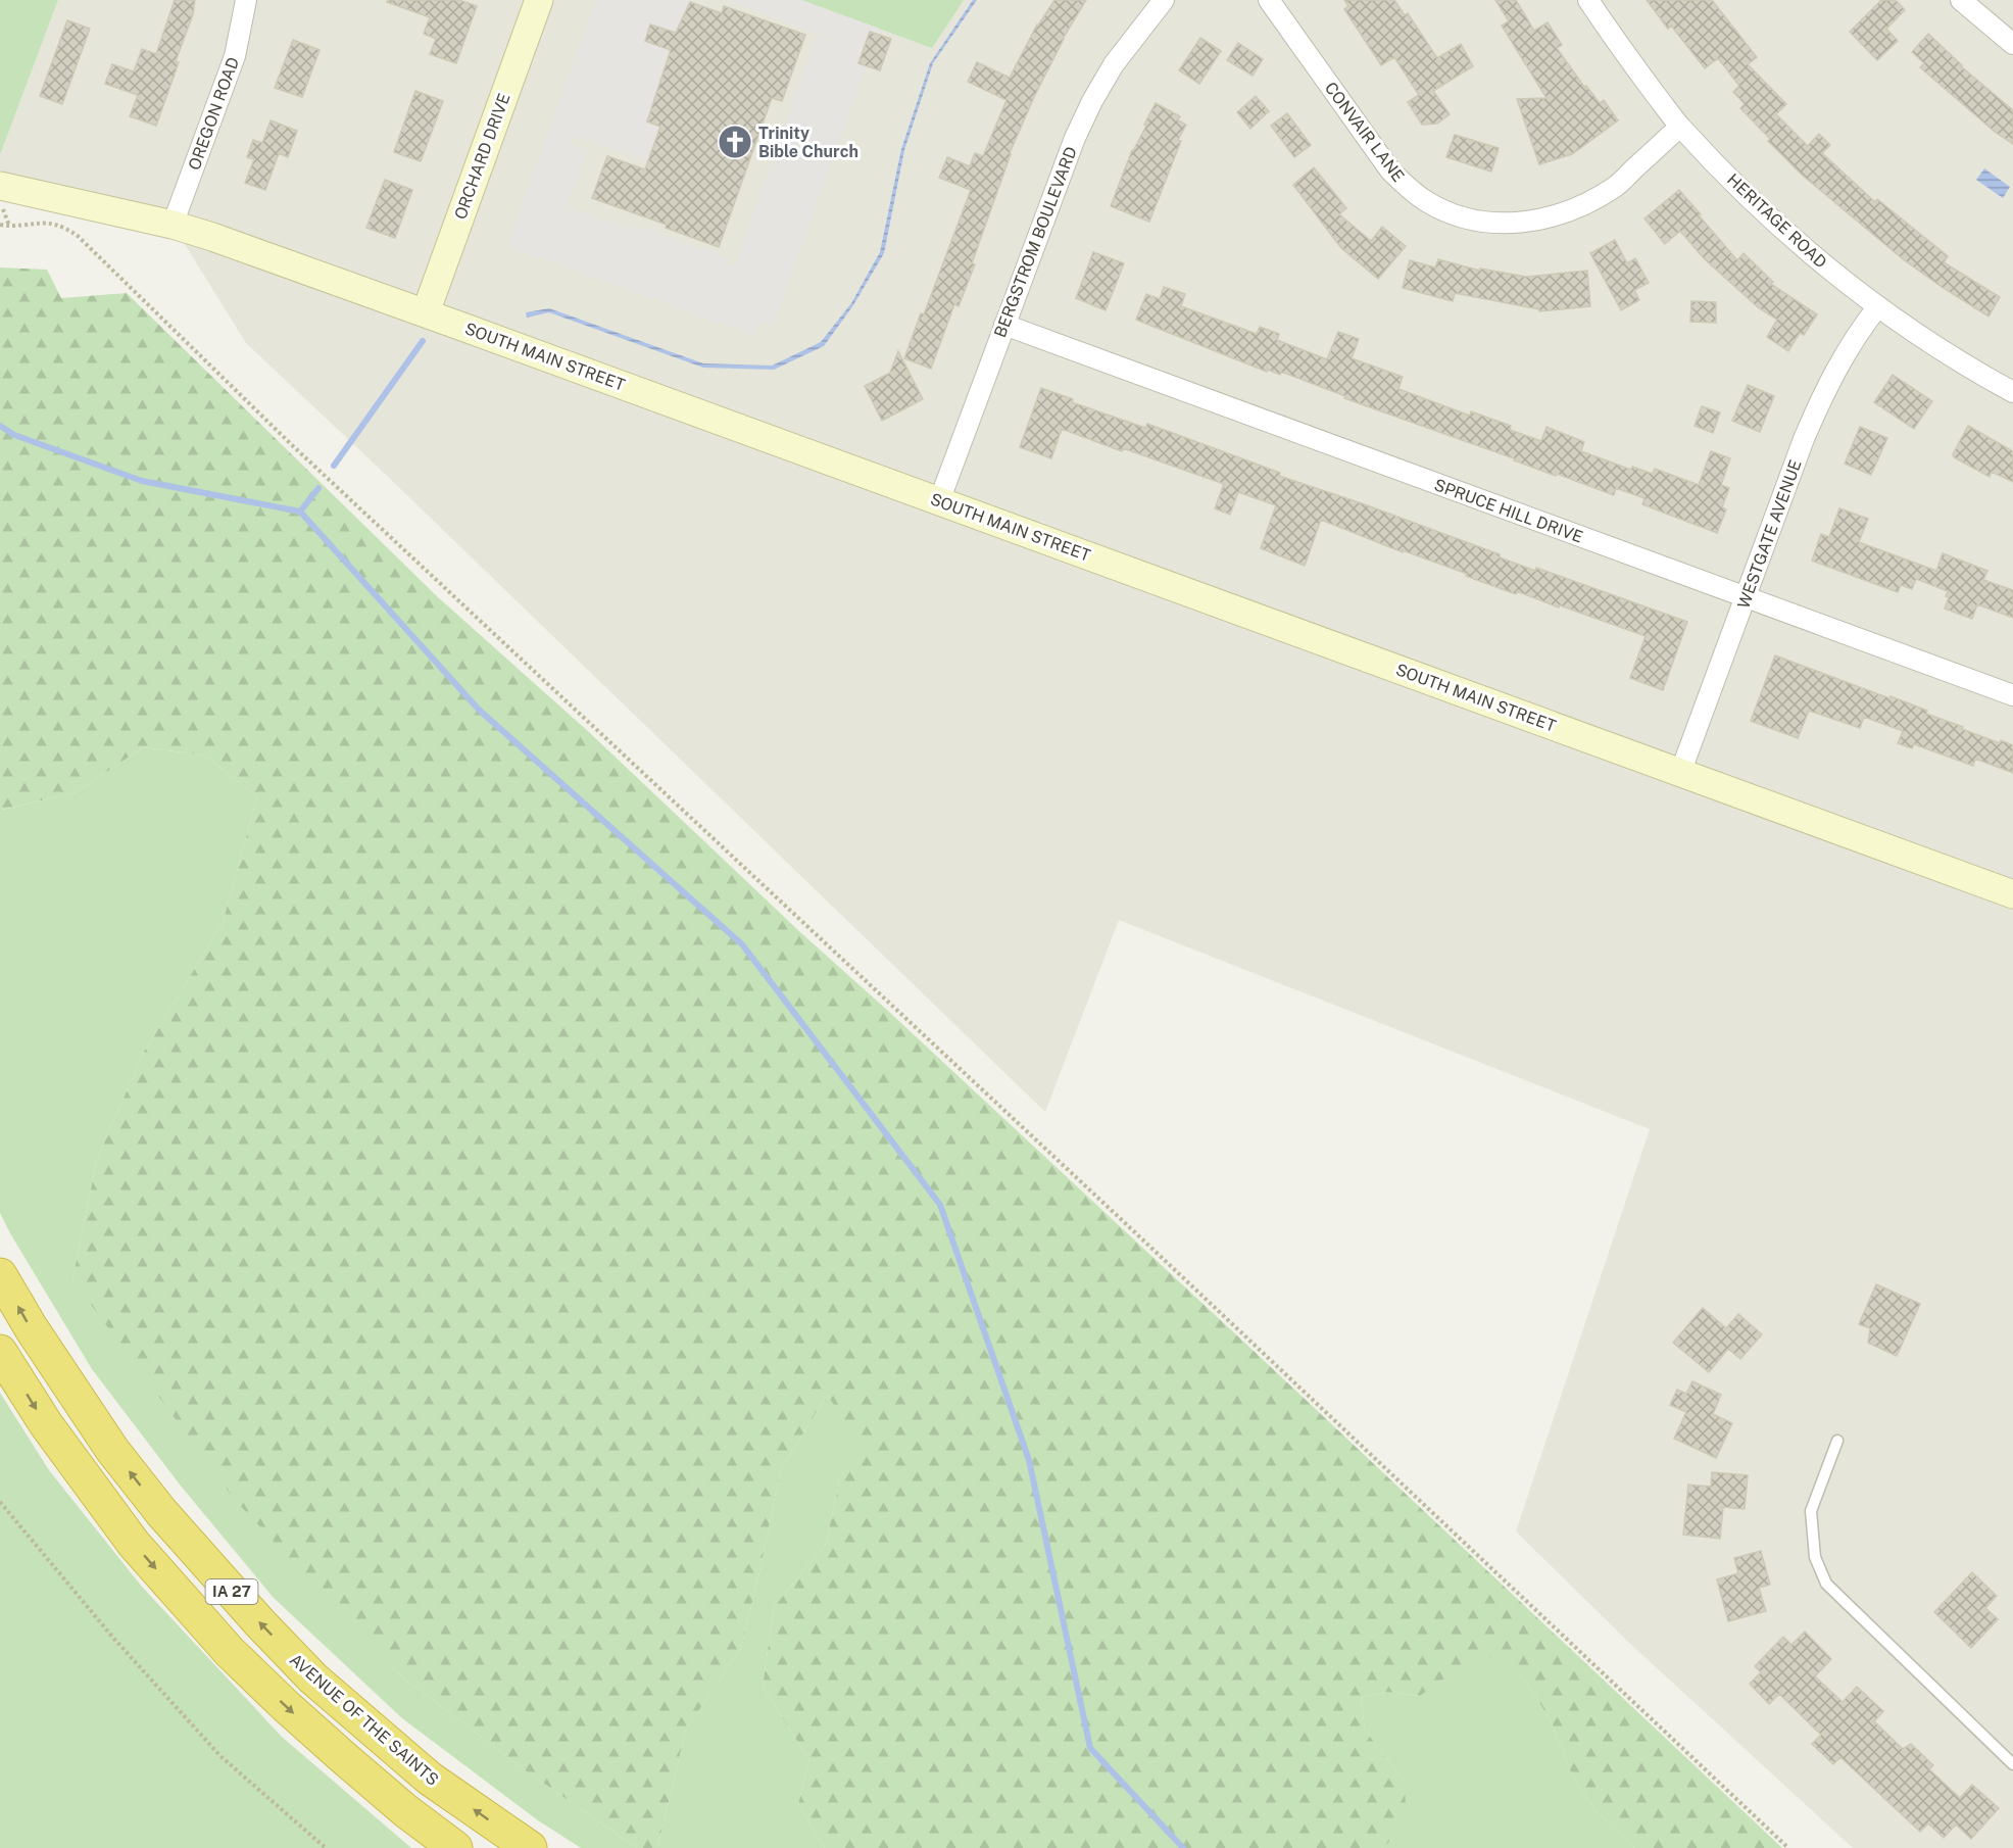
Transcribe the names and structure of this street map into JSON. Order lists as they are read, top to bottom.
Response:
{
  "streets": {
    "highway": ["IA 27", "AVENUE OF THE SAINTS"],
    "street": [
      "OREGON ROAD",
      "CONVAIR LANE",
      "ORCHARD DRIVE",
      "HERITAGE ROAD",
      "BERGSTROM BOULEVARD",
      "SOUTH MAIN STREET",
      "SPRUCE HILL DRIVE",
      "WESTGATE AVENUE"
    ]
  },
  "crossings": [
    ["OREGON ROAD", "SOUTH MAIN STREET"],
    ["CONVAIR LANE", "HERITAGE ROAD"],
    ["ORCHARD DRIVE", "SOUTH MAIN STREET"],
    ["HERITAGE ROAD", "WESTGATE AVENUE"],
    ["BERGSTROM BOULEVARD", "SOUTH MAIN STREET"],
    ["BERGSTROM BOULEVARD", "SPRUCE HILL DRIVE"],
    ["SOUTH MAIN STREET", "WESTGATE AVENUE"],
    ["SPRUCE HILL DRIVE", "WESTGATE AVENUE"]
  ],
  "places": {
    "church": ["Trinity Bible Church"]
  }
}
